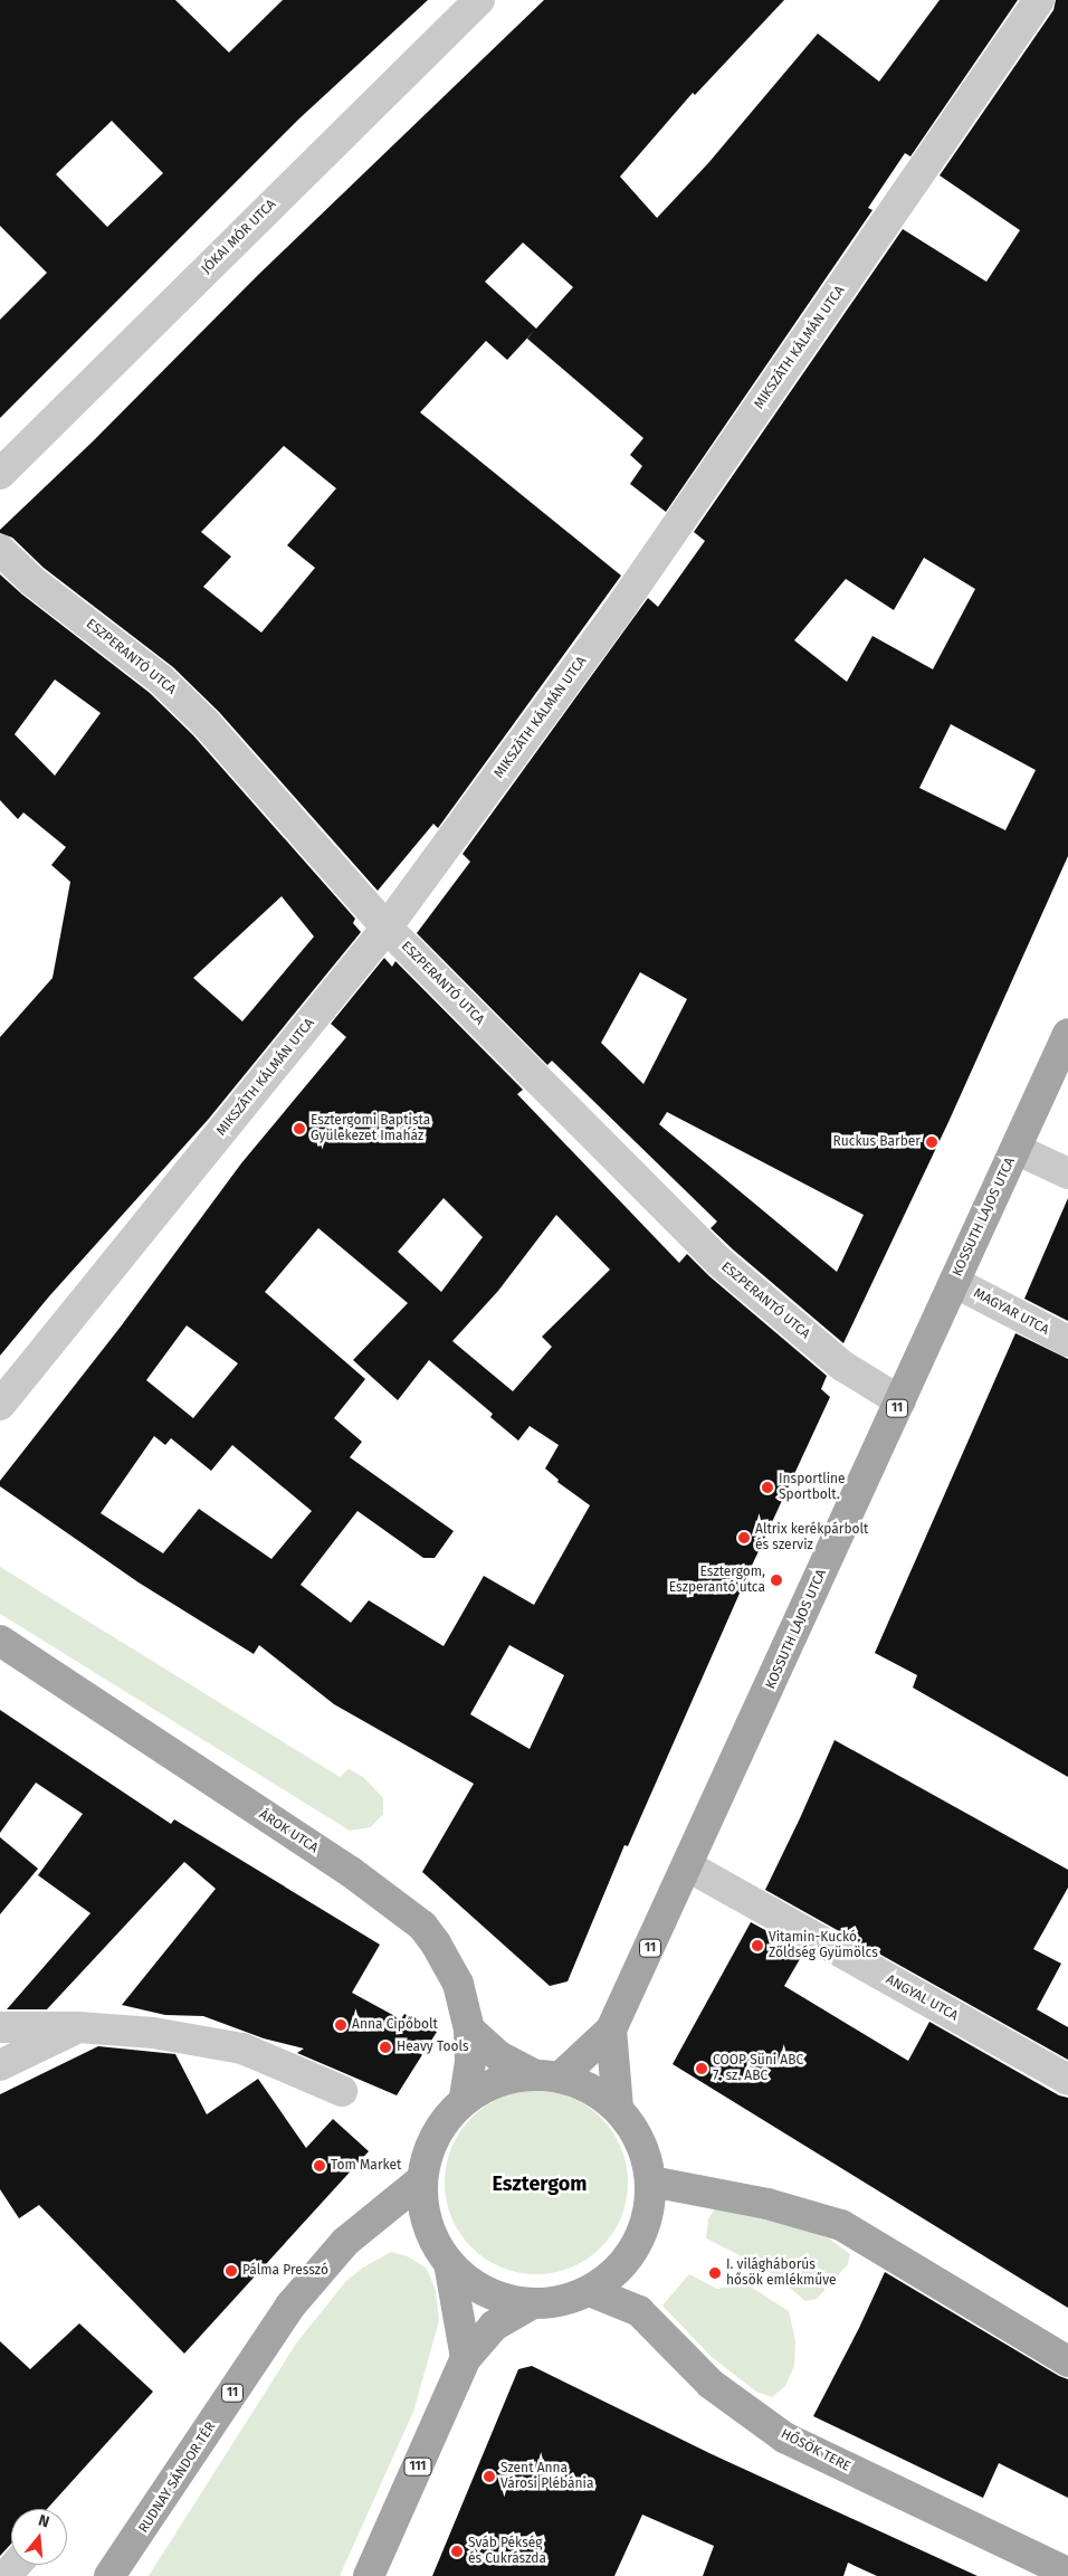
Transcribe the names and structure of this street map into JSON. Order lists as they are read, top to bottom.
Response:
{
  "streets": {
    "main road": [
      "KOSSUTH LAJOS UTCA",
      "11",
      "ÁROK UTCA",
      "HŐSÖK TERE",
      "111",
      "RUDNAY SÁNDOR TÉR"
    ],
    "street": [
      "JÓKAI MÓR UTCA",
      "MIKSZÁTH KÁLMÁN UTCA",
      "ESZPERANTÓ UTCA",
      "MAGYAR UTCA",
      "ANGYAL UTCA"
    ]
  },
  "crossings": [
    ["MIKSZÁTH KÁLMÁN UTCA", "ESZPERANTÓ UTCA"],
    ["ESZPERANTÓ UTCA", "KOSSUTH LAJOS UTCA"],
    ["KOSSUTH LAJOS UTCA", "MAGYAR UTCA"],
    ["KOSSUTH LAJOS UTCA", "11"],
    ["KOSSUTH LAJOS UTCA", "ANGYAL UTCA"]
  ],
  "districts": ["Esztergom"],
  "places": [
    "Esztergomi Baptista Gyülekezet Imaház",
    "Ruckus Barber",
    "Insportline Sportbolt.",
    "Altrix kerékpárbolt és szerviz",
    "Esztergom, Eszperantó utca",
    "Vitamin-Kuckó. Zöldség Gyümölcs",
    "Anna Cipőbolt",
    "Heavy Tools",
    "COOP Süni ABC 7. sz. ABC",
    "Tom Market",
    "Pálma Presszó",
    "I. világháborús hősök emlékműve",
    "Szent Anna Városi Plébánia",
    "Sváb Pékség és Cukrászda"
  ],
  "north": "top"
}
